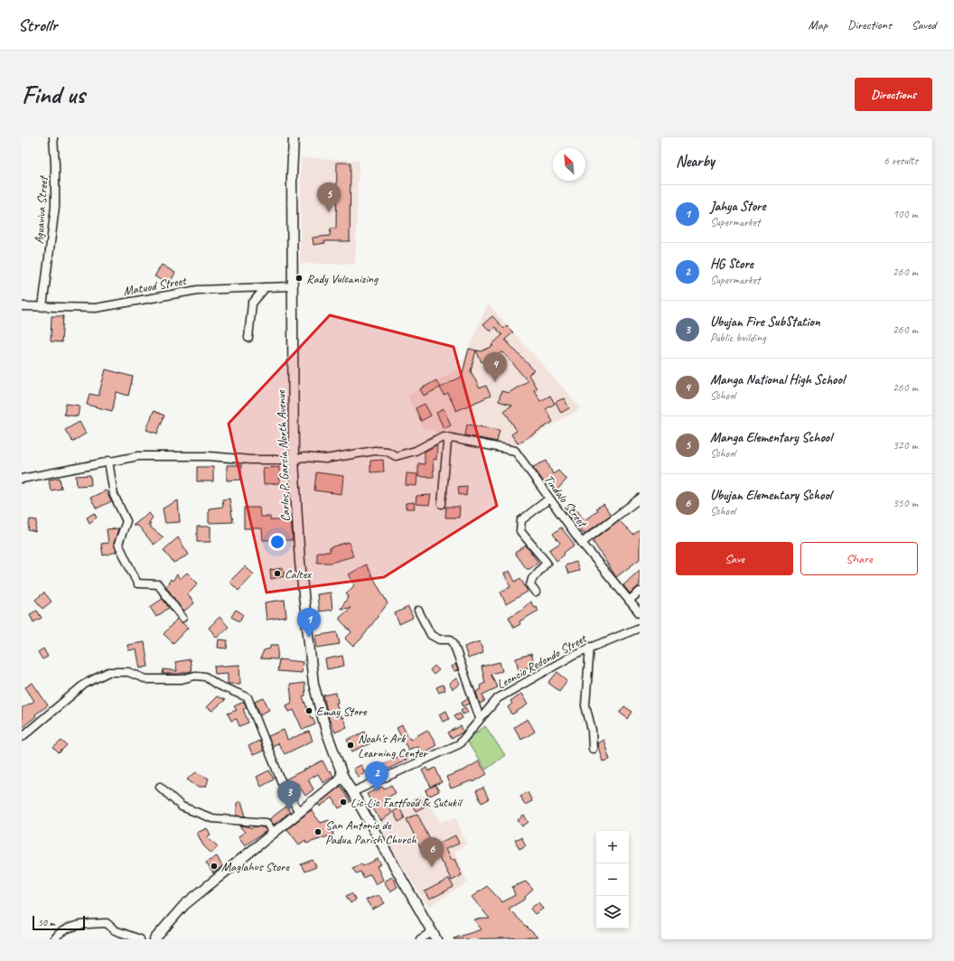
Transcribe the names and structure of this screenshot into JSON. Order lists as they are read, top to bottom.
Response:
{
  "streets": {
    "main road": ["Carlos P. Garcia North Avenue"],
    "street": [
      "Aguaviva Street",
      "Matuod Street",
      "Tindalo Street",
      "Leoncio Redondo Street"
    ]
  },
  "crossings": [
    ["Aguaviva Street", "Matuod Street"],
    ["Matuod Street", "Carlos P. Garcia North Avenue"],
    ["Carlos P. Garcia North Avenue", "Tindalo Street"],
    ["Carlos P. Garcia North Avenue", "Leoncio Redondo Street"]
  ],
  "places": [
    "Rady Vulcanizing",
    "Caltex",
    "Emay Store",
    "Noah's Ark Learning Center",
    "Lic-Lic Fastfood & Sutukil",
    "San Antonio de Padua Parish Church",
    "Maglahus Store"
  ],
  "scale_bar": "50 m",
  "north": "top left",
  "page": {
    "header": "Strollr",
    "nav": ["Map", "Directions", "Saved"],
    "buttons": [
      "Directions",
      ["Save", "Share"]
    ],
    "title": "Find us",
    "heading": ["Nearby", "6 results"],
    "pins": [
      "5",
      "4",
      "1",
      "2",
      "3",
      "6"
    ],
    "list": [
      {
        "mark": "1",
        "name": "Jahya Store",
        "note": "Supermarket",
        "value": "100 m"
      },
      {
        "mark": "2",
        "name": "HG Store",
        "note": "Supermarket",
        "value": "260 m"
      },
      {
        "mark": "3",
        "name": "Ubujan Fire SubStation",
        "note": "Public building",
        "value": "260 m"
      },
      {
        "mark": "4",
        "name": "Manga National High School",
        "note": "School",
        "value": "260 m"
      },
      {
        "mark": "5",
        "name": "Manga Elementary School",
        "note": "School",
        "value": "320 m"
      },
      {
        "mark": "6",
        "name": "Ubujan Elementary School",
        "note": "School",
        "value": "350 m"
      }
    ],
    "map_buttons": ["+", "−"],
    "scale": "50 m"
  }
}
